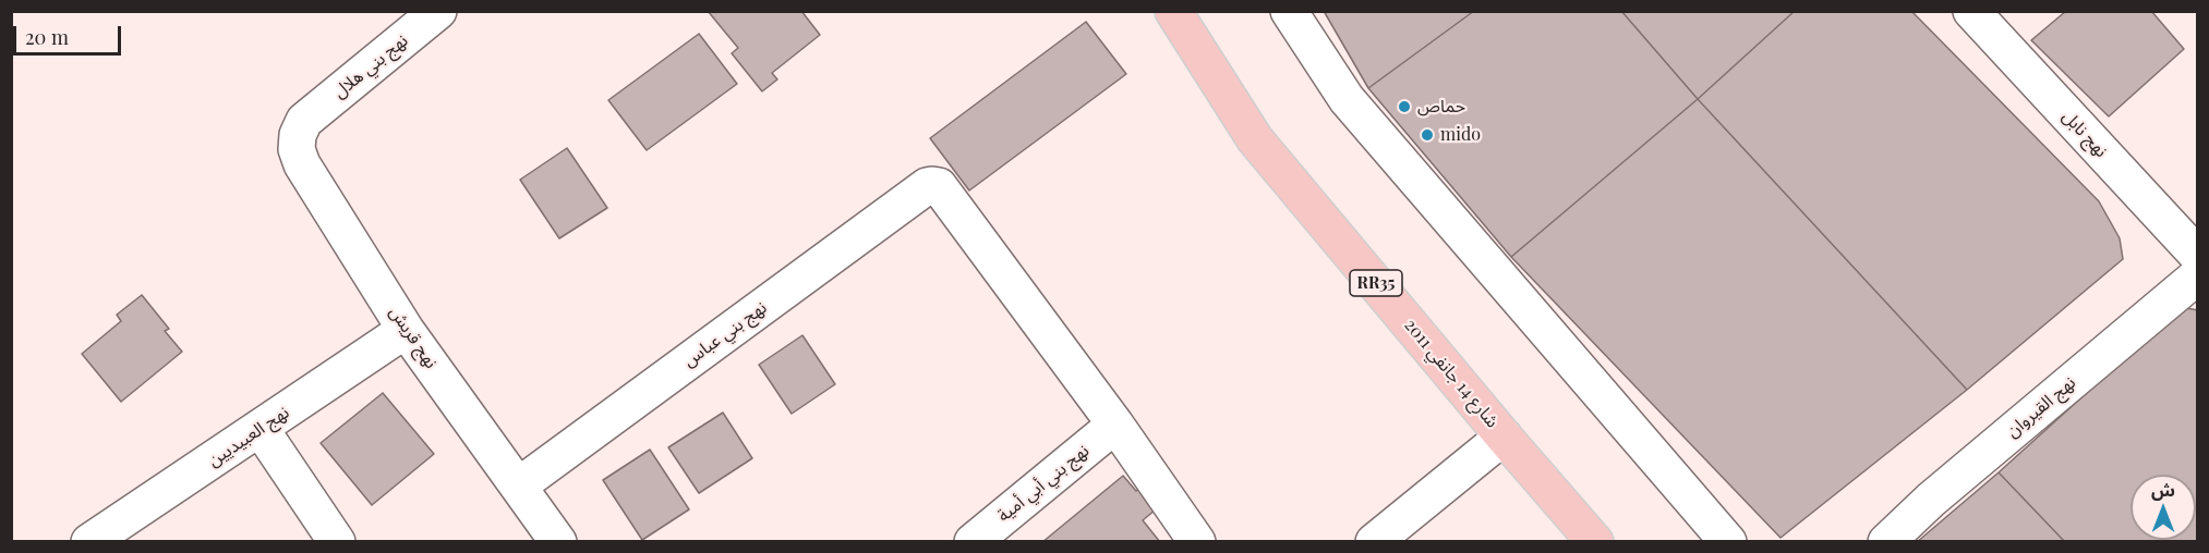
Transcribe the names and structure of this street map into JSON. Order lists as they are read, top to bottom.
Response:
{
  "streets": {
    "main road": ["RR35", "شارع 14 جانفي 2011"],
    "street": [
      "نهج بني هلال",
      "نهج نابل",
      "نهج بني عباس",
      "نهج قريش",
      "نهج القيروان",
      "نهج العبيديين",
      "نهج بني أبي أمية"
    ]
  },
  "crossings": [
    ["نهج بني هلال", "نهج قريش"],
    ["نهج بني عباس", "نهج قريش"],
    ["نهج بني عباس", "نهج بني أبي أمية"],
    ["نهج قريش", "نهج العبيديين"]
  ],
  "places": ["حماص", "mido"],
  "scale_bar": "20 m",
  "north": "top"
}
